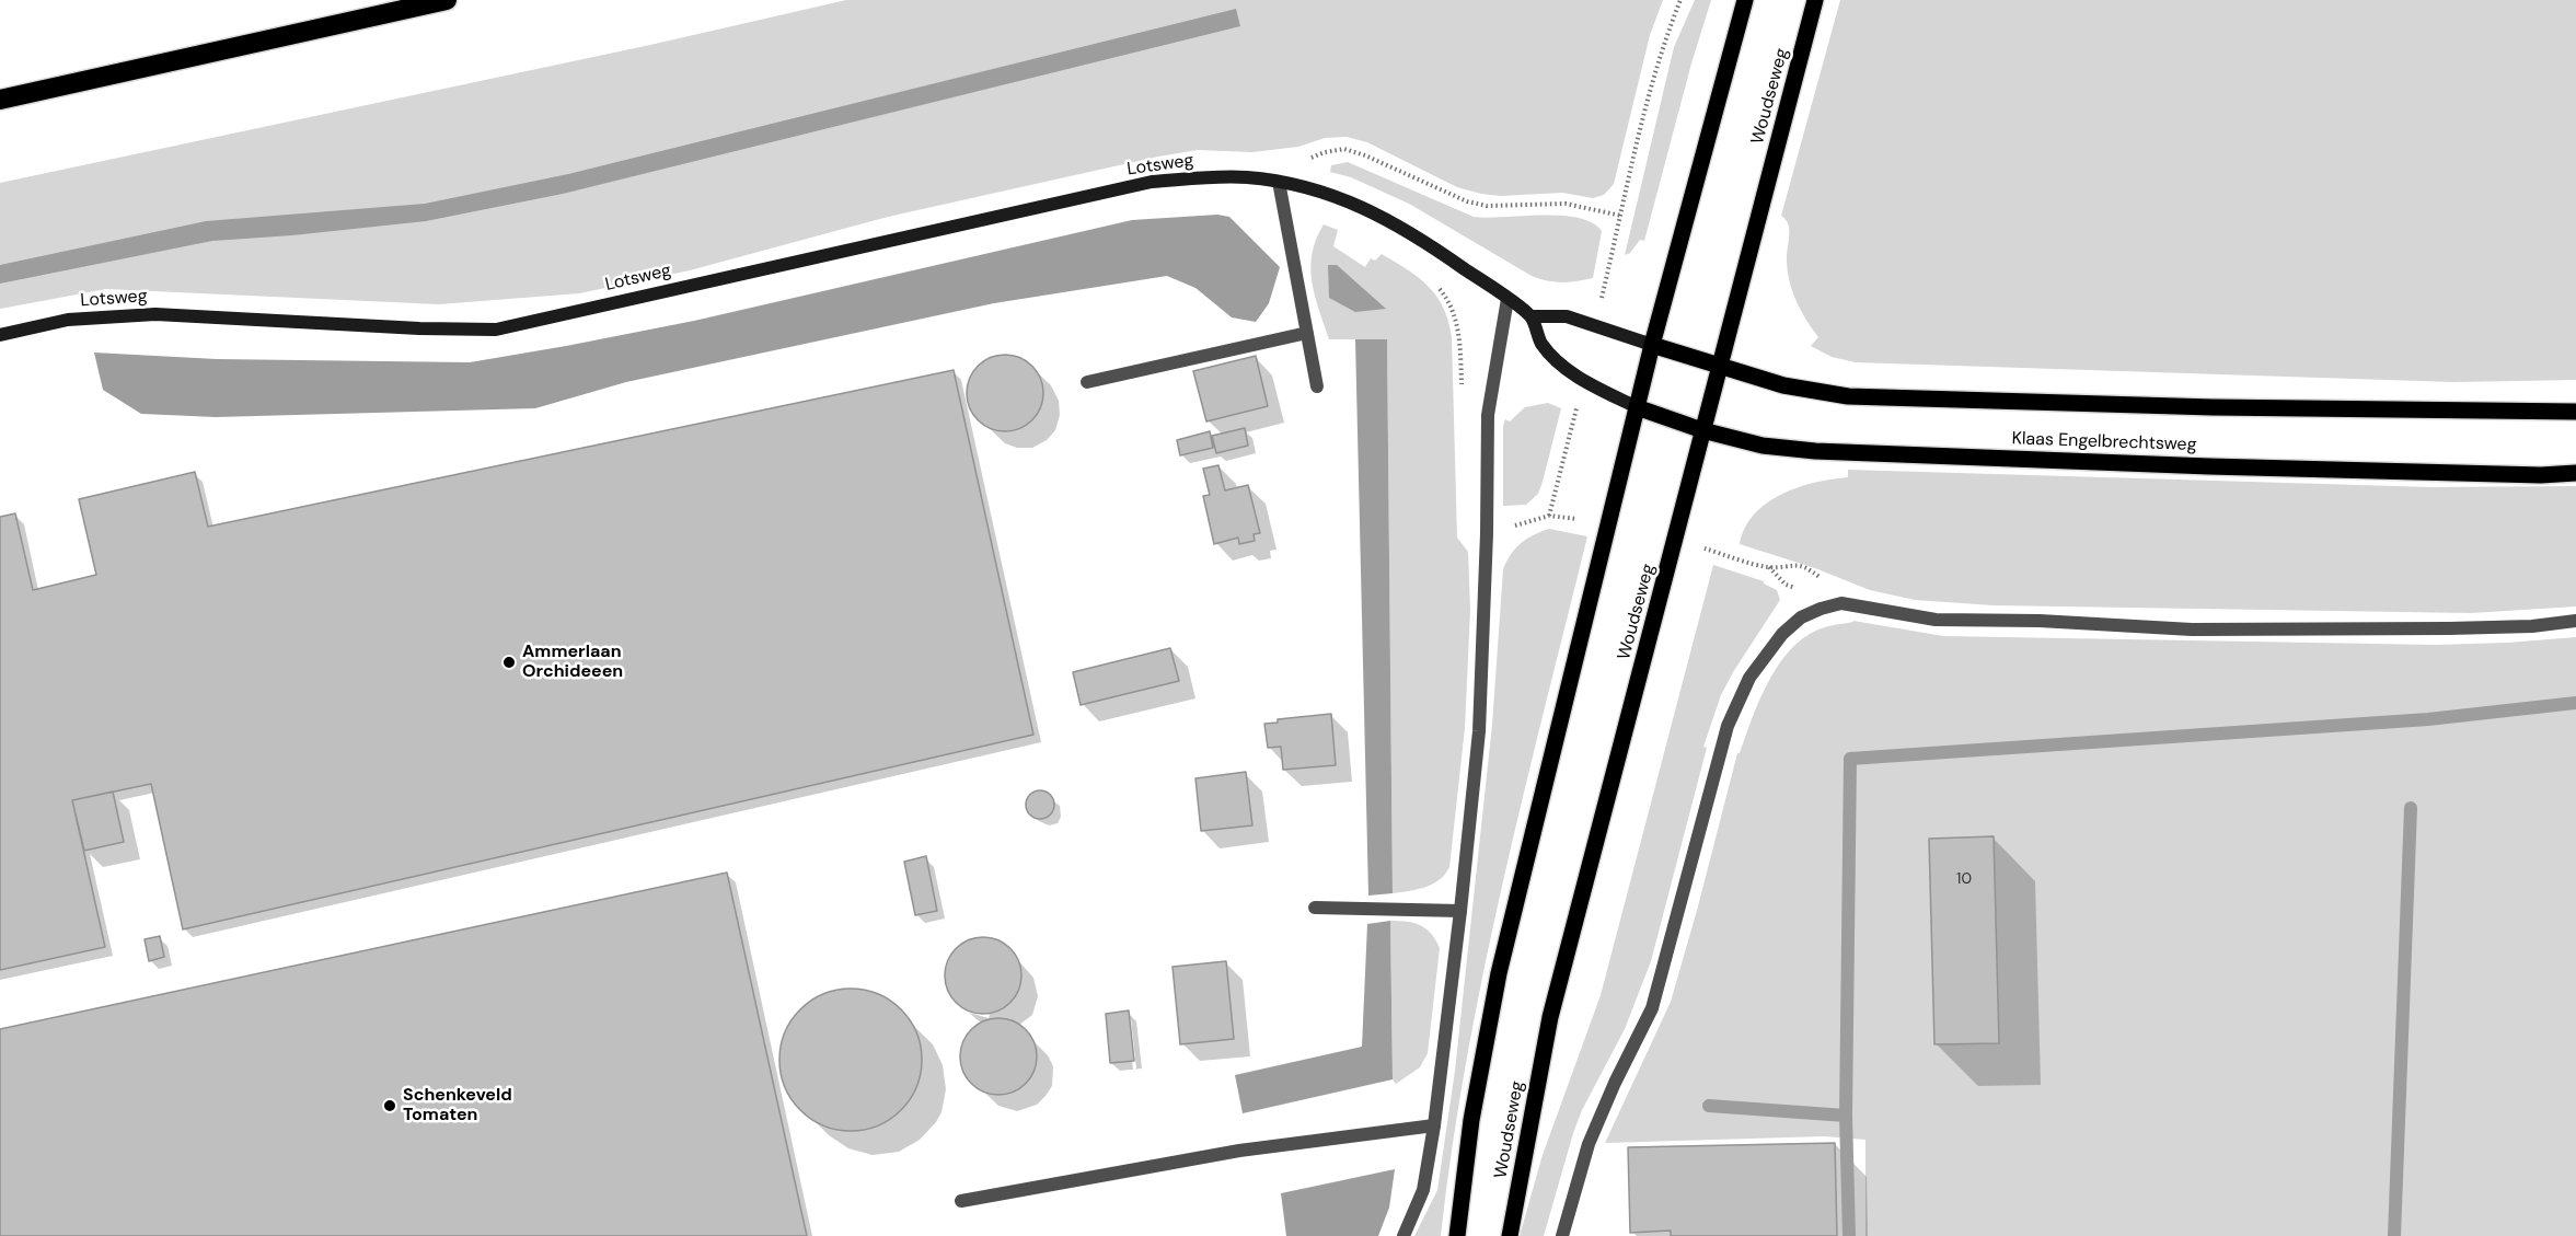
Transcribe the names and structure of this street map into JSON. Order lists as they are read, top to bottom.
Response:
{
  "streets": {
    "main road": ["Woudseweg", "Klaas Engelbrechtsweg"],
    "street": ["Lotsweg"]
  },
  "crossings": [
    ["Woudseweg", "Lotsweg"],
    ["Woudseweg", "Klaas Engelbrechtsweg"],
    ["Lotsweg", "Klaas Engelbrechtsweg"]
  ],
  "places": ["Ammerlaan Orchideeen", "Schenkeveld Tomaten"],
  "house_numbers": ["10"]
}
